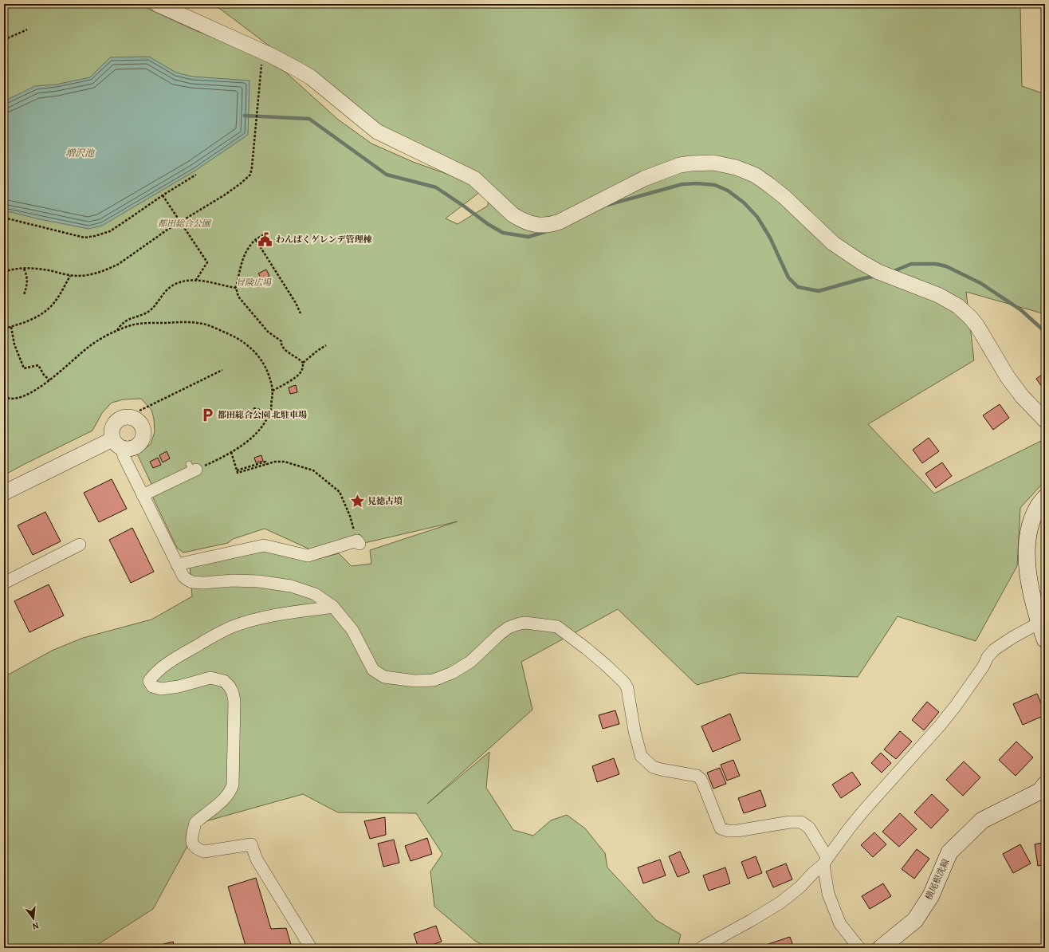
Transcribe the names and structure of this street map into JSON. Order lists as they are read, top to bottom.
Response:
{
  "streets": {
    "main road": ["横尾根洗線"]
  },
  "water": ["増沢池"],
  "parks": ["都田総合公園", "冒険広場"],
  "places": {
    "public building": ["わんぱくゲレンデ管理棟"],
    "parking": ["都田総合公園 北駐車場"],
    "place": ["見徳古墳"]
  },
  "north": "bottom"
}
